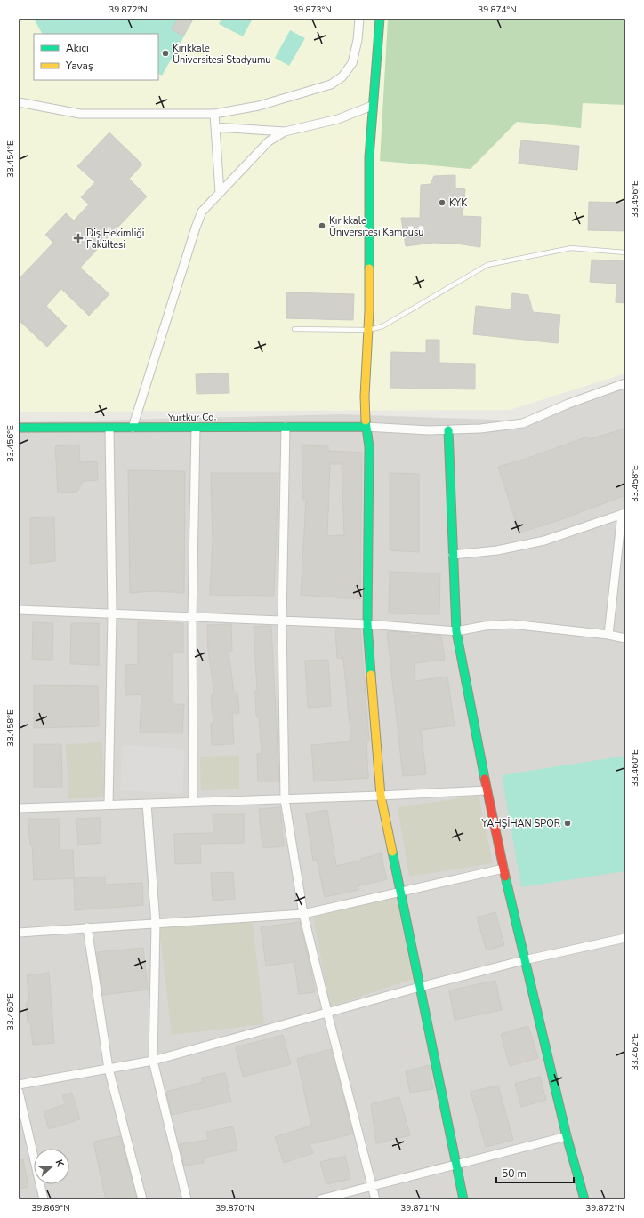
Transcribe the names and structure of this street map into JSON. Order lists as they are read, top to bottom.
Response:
{
  "streets": {
    "street": ["Yurtkur Cd."]
  },
  "places": {
    "other": [
      "Kırıkkale Üniversitesi Stadyumu",
      "KYK",
      "Kırıkkale Üniversitesi Kampüsü",
      "YAHŞİHAN SPOR"
    ],
    "health": ["Diş Hekimliği Fakültesi"]
  },
  "legend": ["Akıcı", "Yavaş"],
  "scale_bar": "50 m",
  "north": "right",
  "coordinates": [
    "39.872°N",
    "39.873°N",
    "39.874°N",
    "33.454°E",
    "33.456°E",
    "33.458°E",
    "33.460°E",
    "33.462°E",
    "39.869°N",
    "39.870°N",
    "39.871°N"
  ]
}
